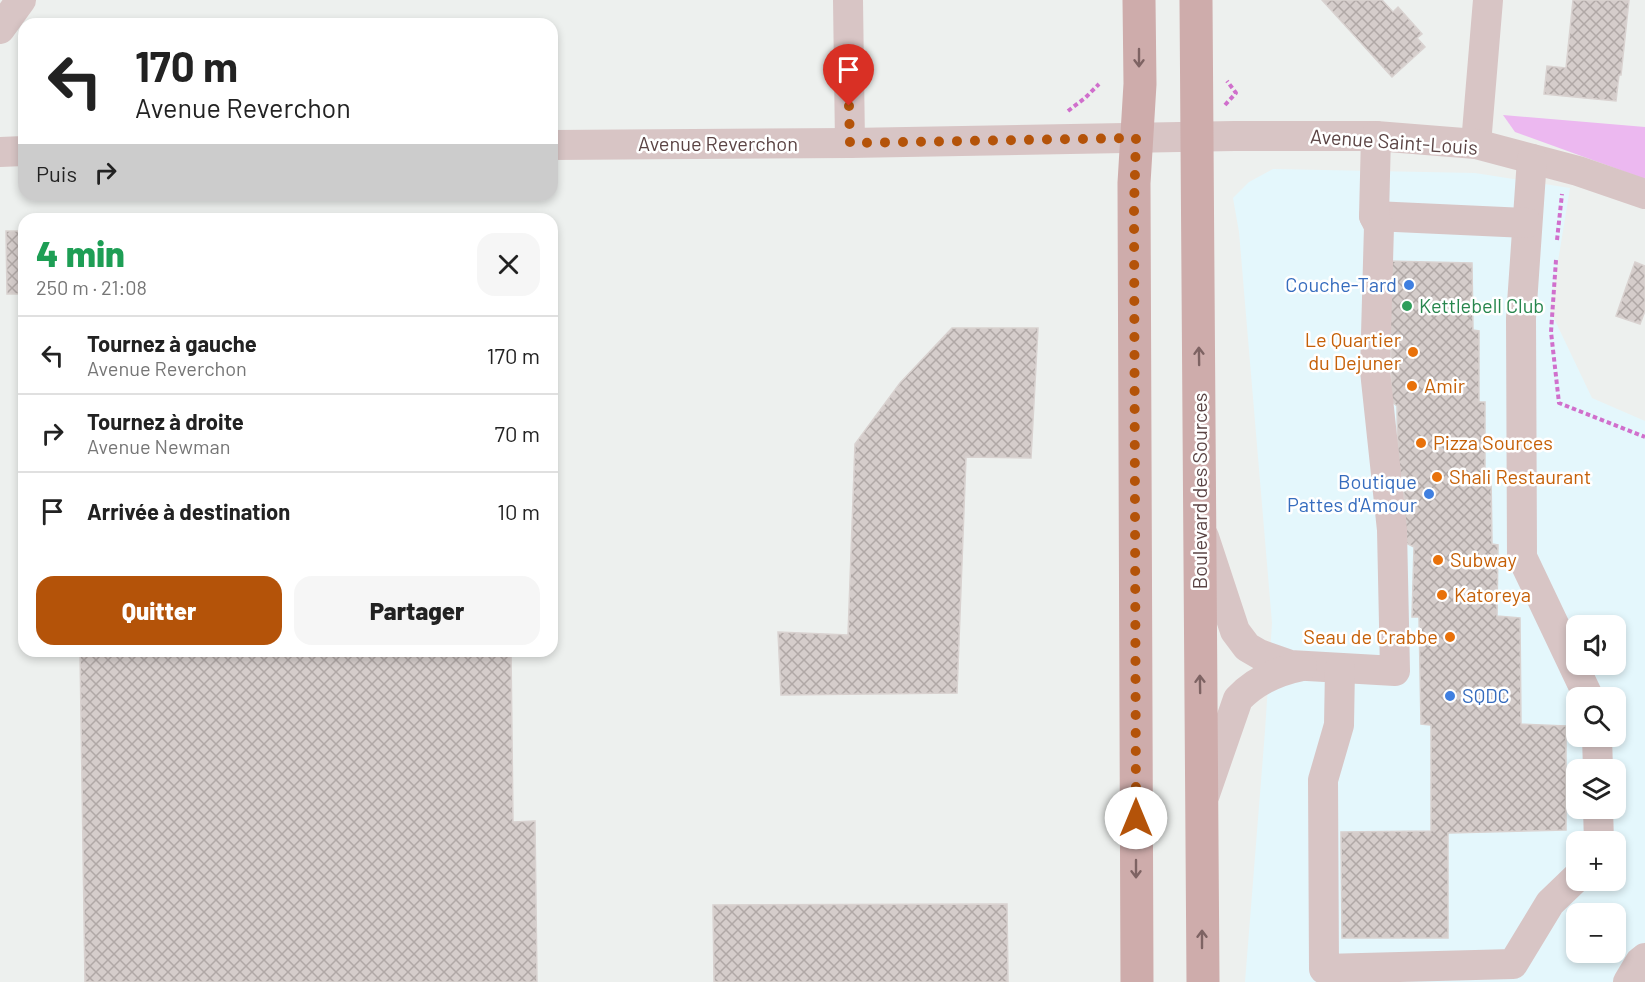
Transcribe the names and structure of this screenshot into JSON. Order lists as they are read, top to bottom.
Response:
{
  "streets": {
    "main road": ["Boulevard des Sources"],
    "street": ["Avenue Saint-Louis", "Avenue Reverchon"]
  },
  "crossings": [
    ["Avenue Saint-Louis", "Avenue Reverchon"],
    ["Avenue Saint-Louis", "Boulevard des Sources"]
  ],
  "places": [
    "Couche-Tard",
    "Kettlebell Club",
    "Le Quartier du Dejuner",
    "Amir",
    "Pizza Sources",
    "Shali Restaurant",
    "Boutique Pattes d'Amour",
    "Subway",
    "Katoreya",
    "Seau de Crabbe",
    "SQDC"
  ],
  "page": {
    "turn": ["170 m", "Avenue Reverchon"],
    "then": "Puis",
    "heading": ["4 min", "250 m · 21:08"],
    "list": [
      {
        "name": "Tournez à gauche",
        "note": "Avenue Reverchon",
        "value": "170 m"
      },
      {
        "name": "Tournez à droite",
        "note": "Avenue Newman",
        "value": "70 m"
      },
      {
        "name": "Arrivée à destination",
        "value": "10 m"
      }
    ],
    "buttons": ["Quitter", "Partager"],
    "map_buttons": ["+", "−"]
  }
}
